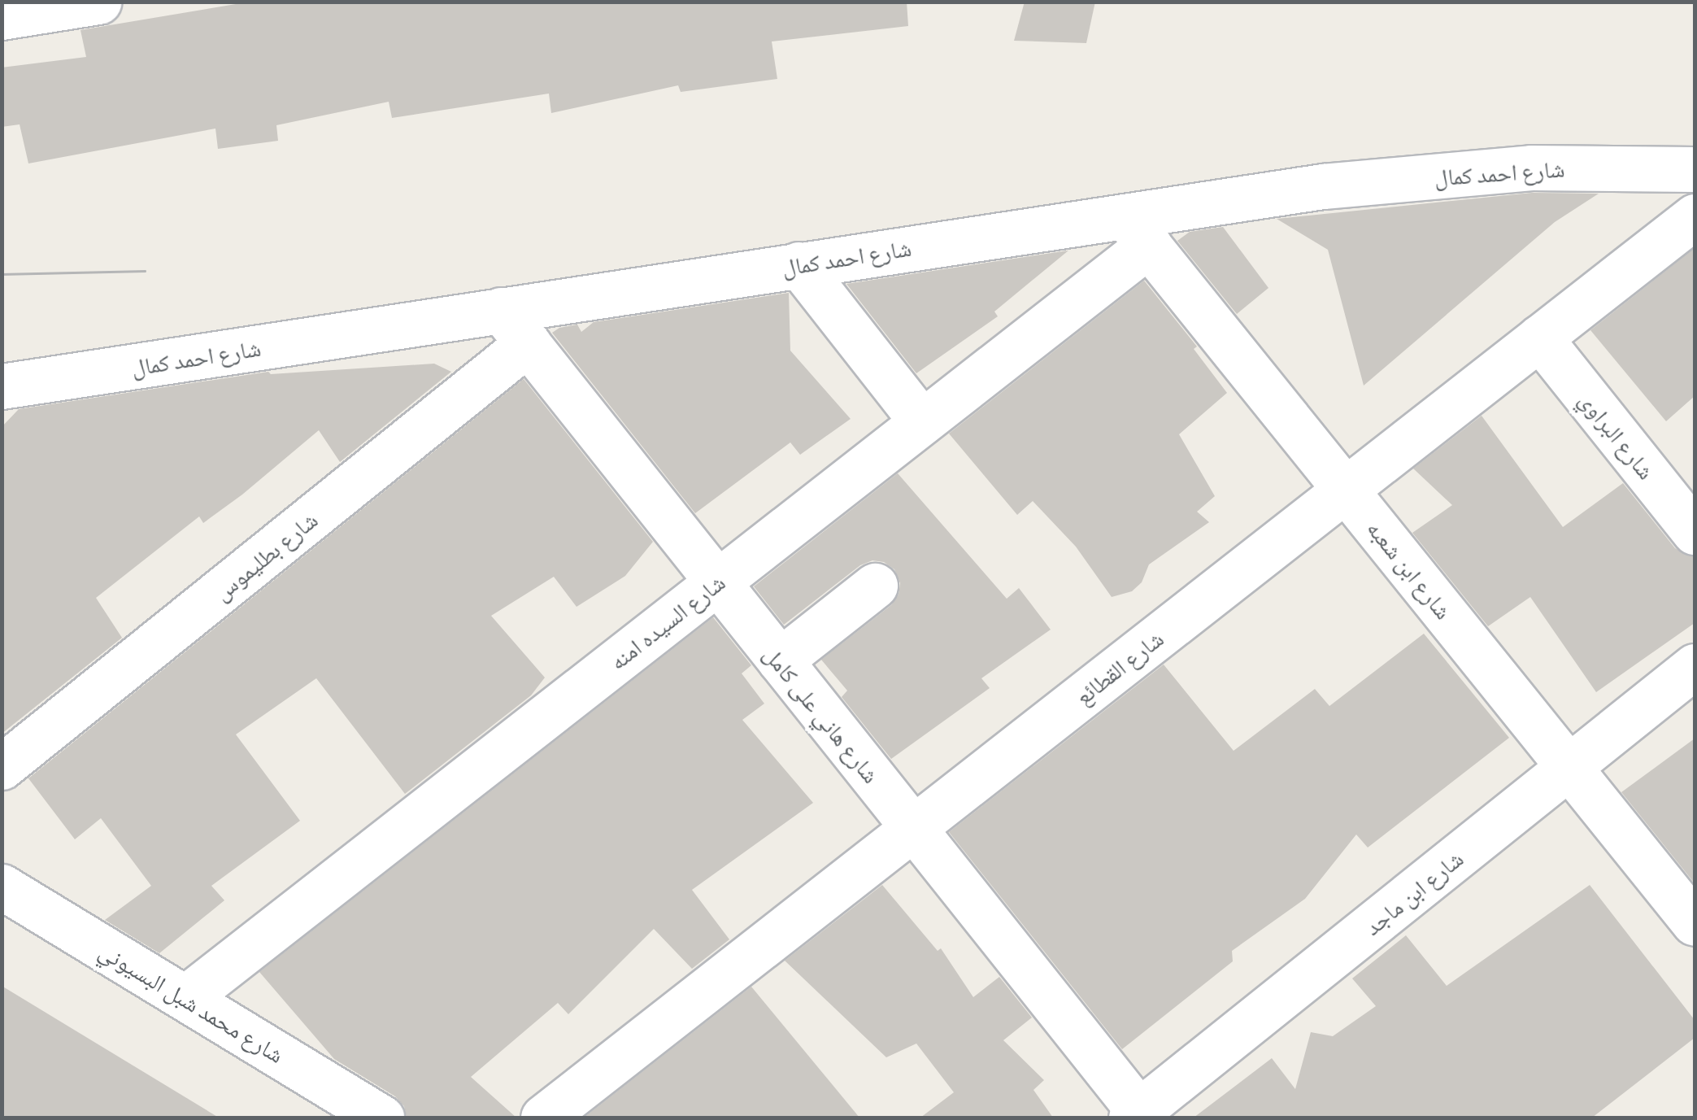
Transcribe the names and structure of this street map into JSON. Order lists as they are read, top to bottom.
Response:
{
  "streets": {
    "street": [
      "شارع احمد كمال",
      "شارع البراوي",
      "شارع بطليموس",
      "شارع ابن شعبه",
      "شارع السيده امنه",
      "شارع القطائع",
      "شارع هاني على كامل",
      "شارع ابن ماجد",
      "شارع محمد شبل البسيوني"
    ]
  },
  "crossings": [
    ["شارع احمد كمال", "شارع ابن شعبه"],
    ["شارع احمد كمال", "شارع السيده امنه"],
    ["شارع احمد كمال", "شارع هاني على كامل"],
    ["شارع البراوي", "شارع القطائع"],
    ["شارع بطليموس", "شارع هاني على كامل"],
    ["شارع ابن شعبه", "شارع السيده امنه"],
    ["شارع ابن شعبه", "شارع القطائع"],
    ["شارع ابن شعبه", "شارع ابن ماجد"],
    ["شارع السيده امنه", "شارع هاني على كامل"],
    ["شارع السيده امنه", "شارع محمد شبل البسيوني"],
    ["شارع القطائع", "شارع هاني على كامل"],
    ["شارع هاني على كامل", "شارع ابن ماجد"]
  ]
}
